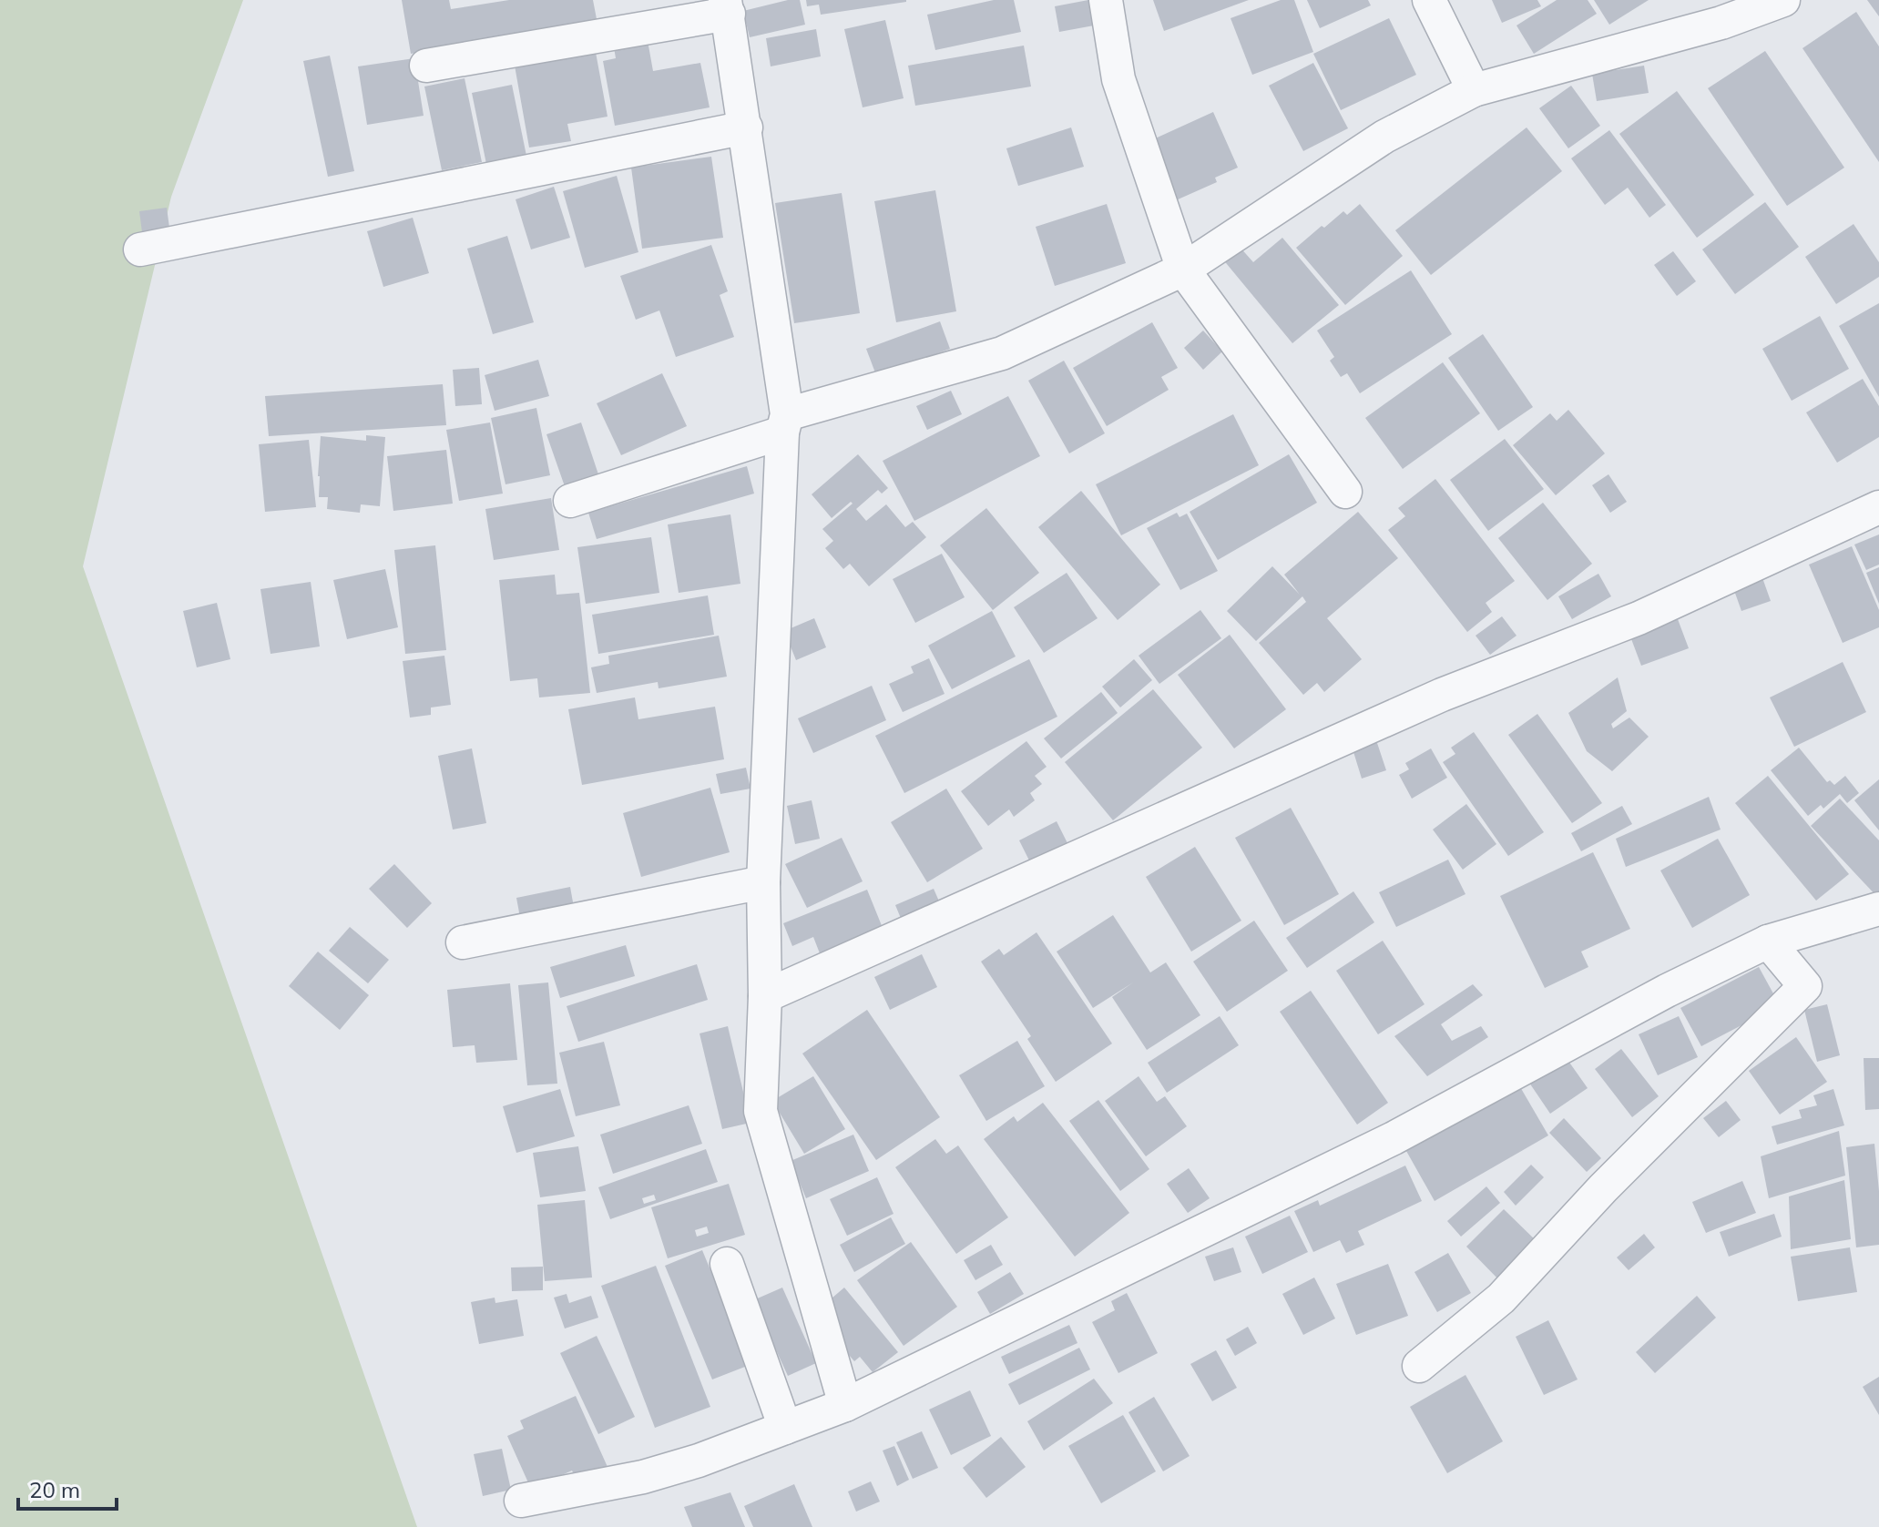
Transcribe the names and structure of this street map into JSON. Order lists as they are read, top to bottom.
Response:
{
  "scale_bar": "20 m"
}
